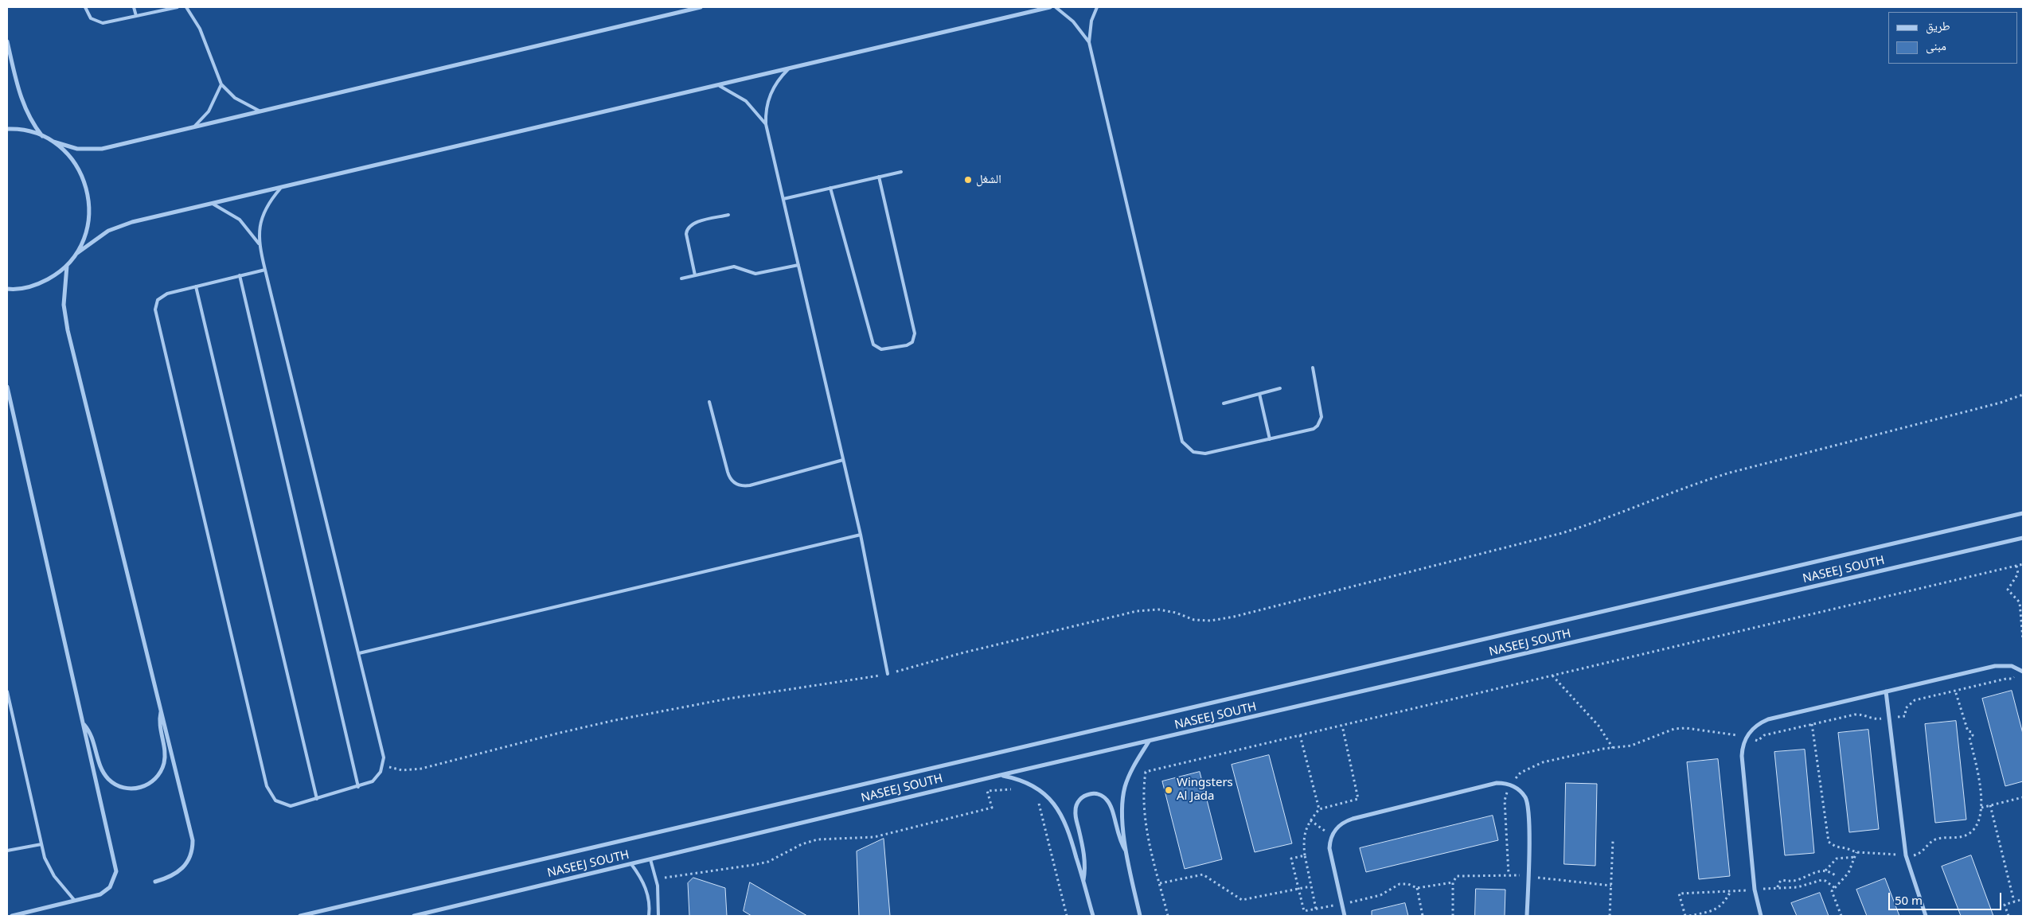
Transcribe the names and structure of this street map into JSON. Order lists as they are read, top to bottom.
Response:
{
  "streets": {
    "street": ["NASEEJ SOUTH"]
  },
  "places": ["الشغل", "Wingsters Al Jada"],
  "legend": ["طريق", "مبنى"],
  "scale_bar": "50 m"
}
